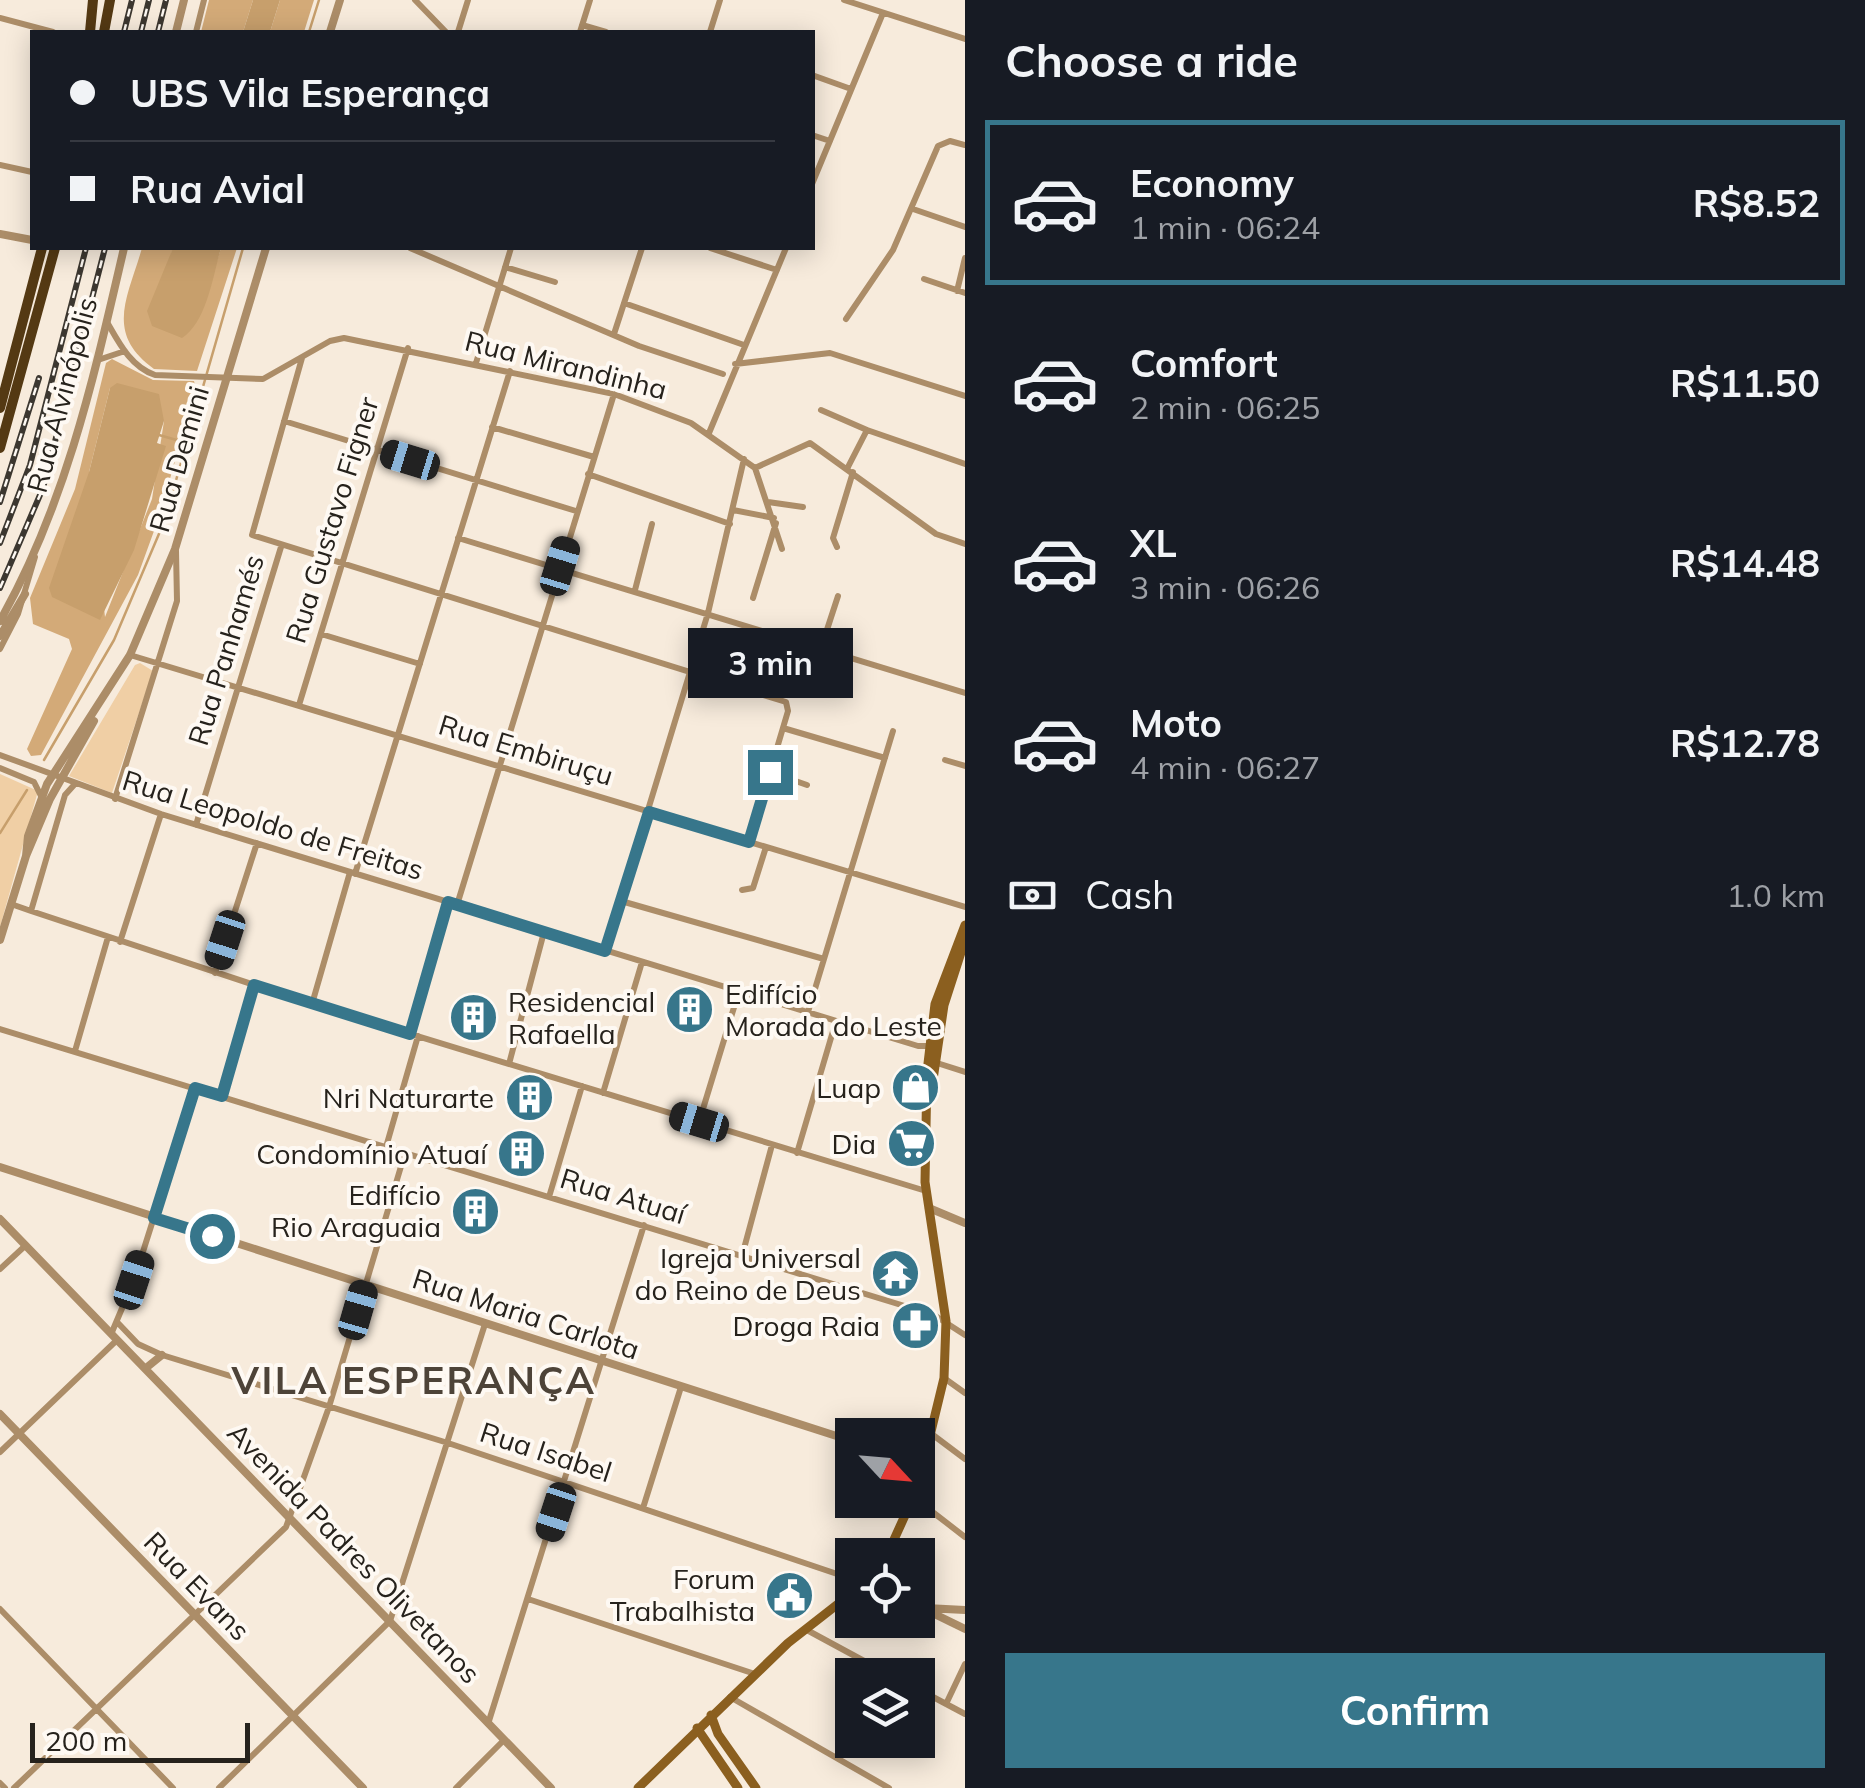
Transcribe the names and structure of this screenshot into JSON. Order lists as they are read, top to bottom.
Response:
{
  "streets": {
    "street": [
      "Rua Mirandinha",
      "Rua Alvinópolis",
      "Rua Demini",
      "Rua Gustavo Figner",
      "Rua Panhamés",
      "Rua Embiruçu",
      "Rua Leopoldo de Freitas",
      "Rua Atuaí",
      "Rua Maria Carlota",
      "Rua Isabel",
      "Avenida Padres Olivetanos",
      "Rua Evans"
    ]
  },
  "crossings": [
    ["Rua Mirandinha", "Rua Demini"],
    ["Rua Mirandinha", "Rua Gustavo Figner"],
    ["Rua Demini", "Rua Embiruçu"],
    ["Rua Demini", "Rua Leopoldo de Freitas"],
    ["Rua Gustavo Figner", "Rua Embiruçu"],
    ["Rua Panhamés", "Rua Embiruçu"],
    ["Rua Panhamés", "Rua Leopoldo de Freitas"]
  ],
  "districts": ["VILA ESPERANÇA"],
  "places": {
    "building": [
      "Edifício Morada do Leste",
      "Residencial Rafaella",
      "Nri Naturarte",
      "Condomínio Atuaí",
      "Edifício Rio Araguaia"
    ],
    "shop": ["Luap"],
    "supermarket": ["Dia"],
    "temple": ["Igreja Universal do Reino de Deus"],
    "pharmacy": ["Droga Raia"],
    "public building": ["Forum Trabalhista"]
  },
  "scale_bar": "200 m",
  "north": "bottom right",
  "page": {
    "heading": "Choose a ride",
    "banner": ["UBS Vila Esperança", "Rua Avial"],
    "list": [
      {
        "name": "Economy",
        "note": "1 min · 06:24",
        "value": "R$8.52"
      },
      {
        "name": "Comfort",
        "note": "2 min · 06:25",
        "value": "R$11.50"
      },
      {
        "name": "XL",
        "note": "3 min · 06:26",
        "value": "R$14.48"
      },
      {
        "name": "Moto",
        "note": "4 min · 06:27",
        "value": "R$12.78"
      }
    ],
    "bubble": "3 min",
    "pay": ["Cash", "1.0 km"],
    "buttons": "Confirm",
    "scale": "200 m"
  }
}
